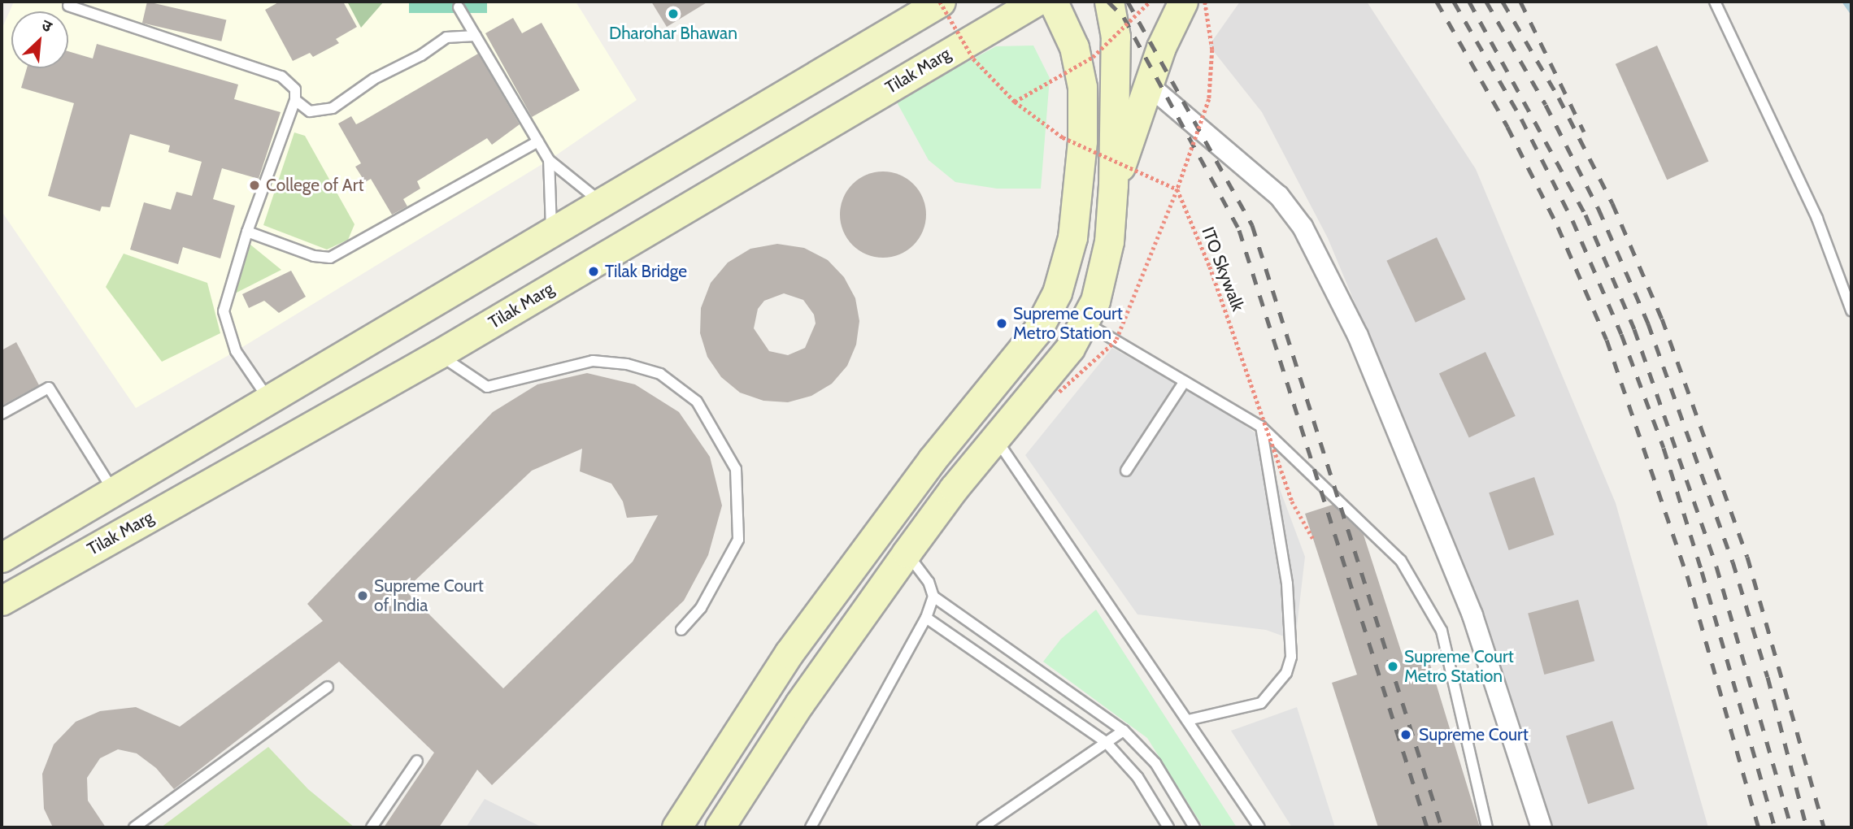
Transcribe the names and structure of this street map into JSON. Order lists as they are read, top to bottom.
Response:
{
  "streets": {
    "main road": ["Tilak Marg"],
    "path": ["ITO Skywalk"]
  },
  "places": [
    "Dharohar Bhawan",
    "College of Art",
    "Tilak Bridge",
    "Supreme Court‌ Metro Station",
    "Supreme Court of India",
    "Supreme Court Metro Station",
    "Supreme Court"
  ],
  "north": "top right"
}
